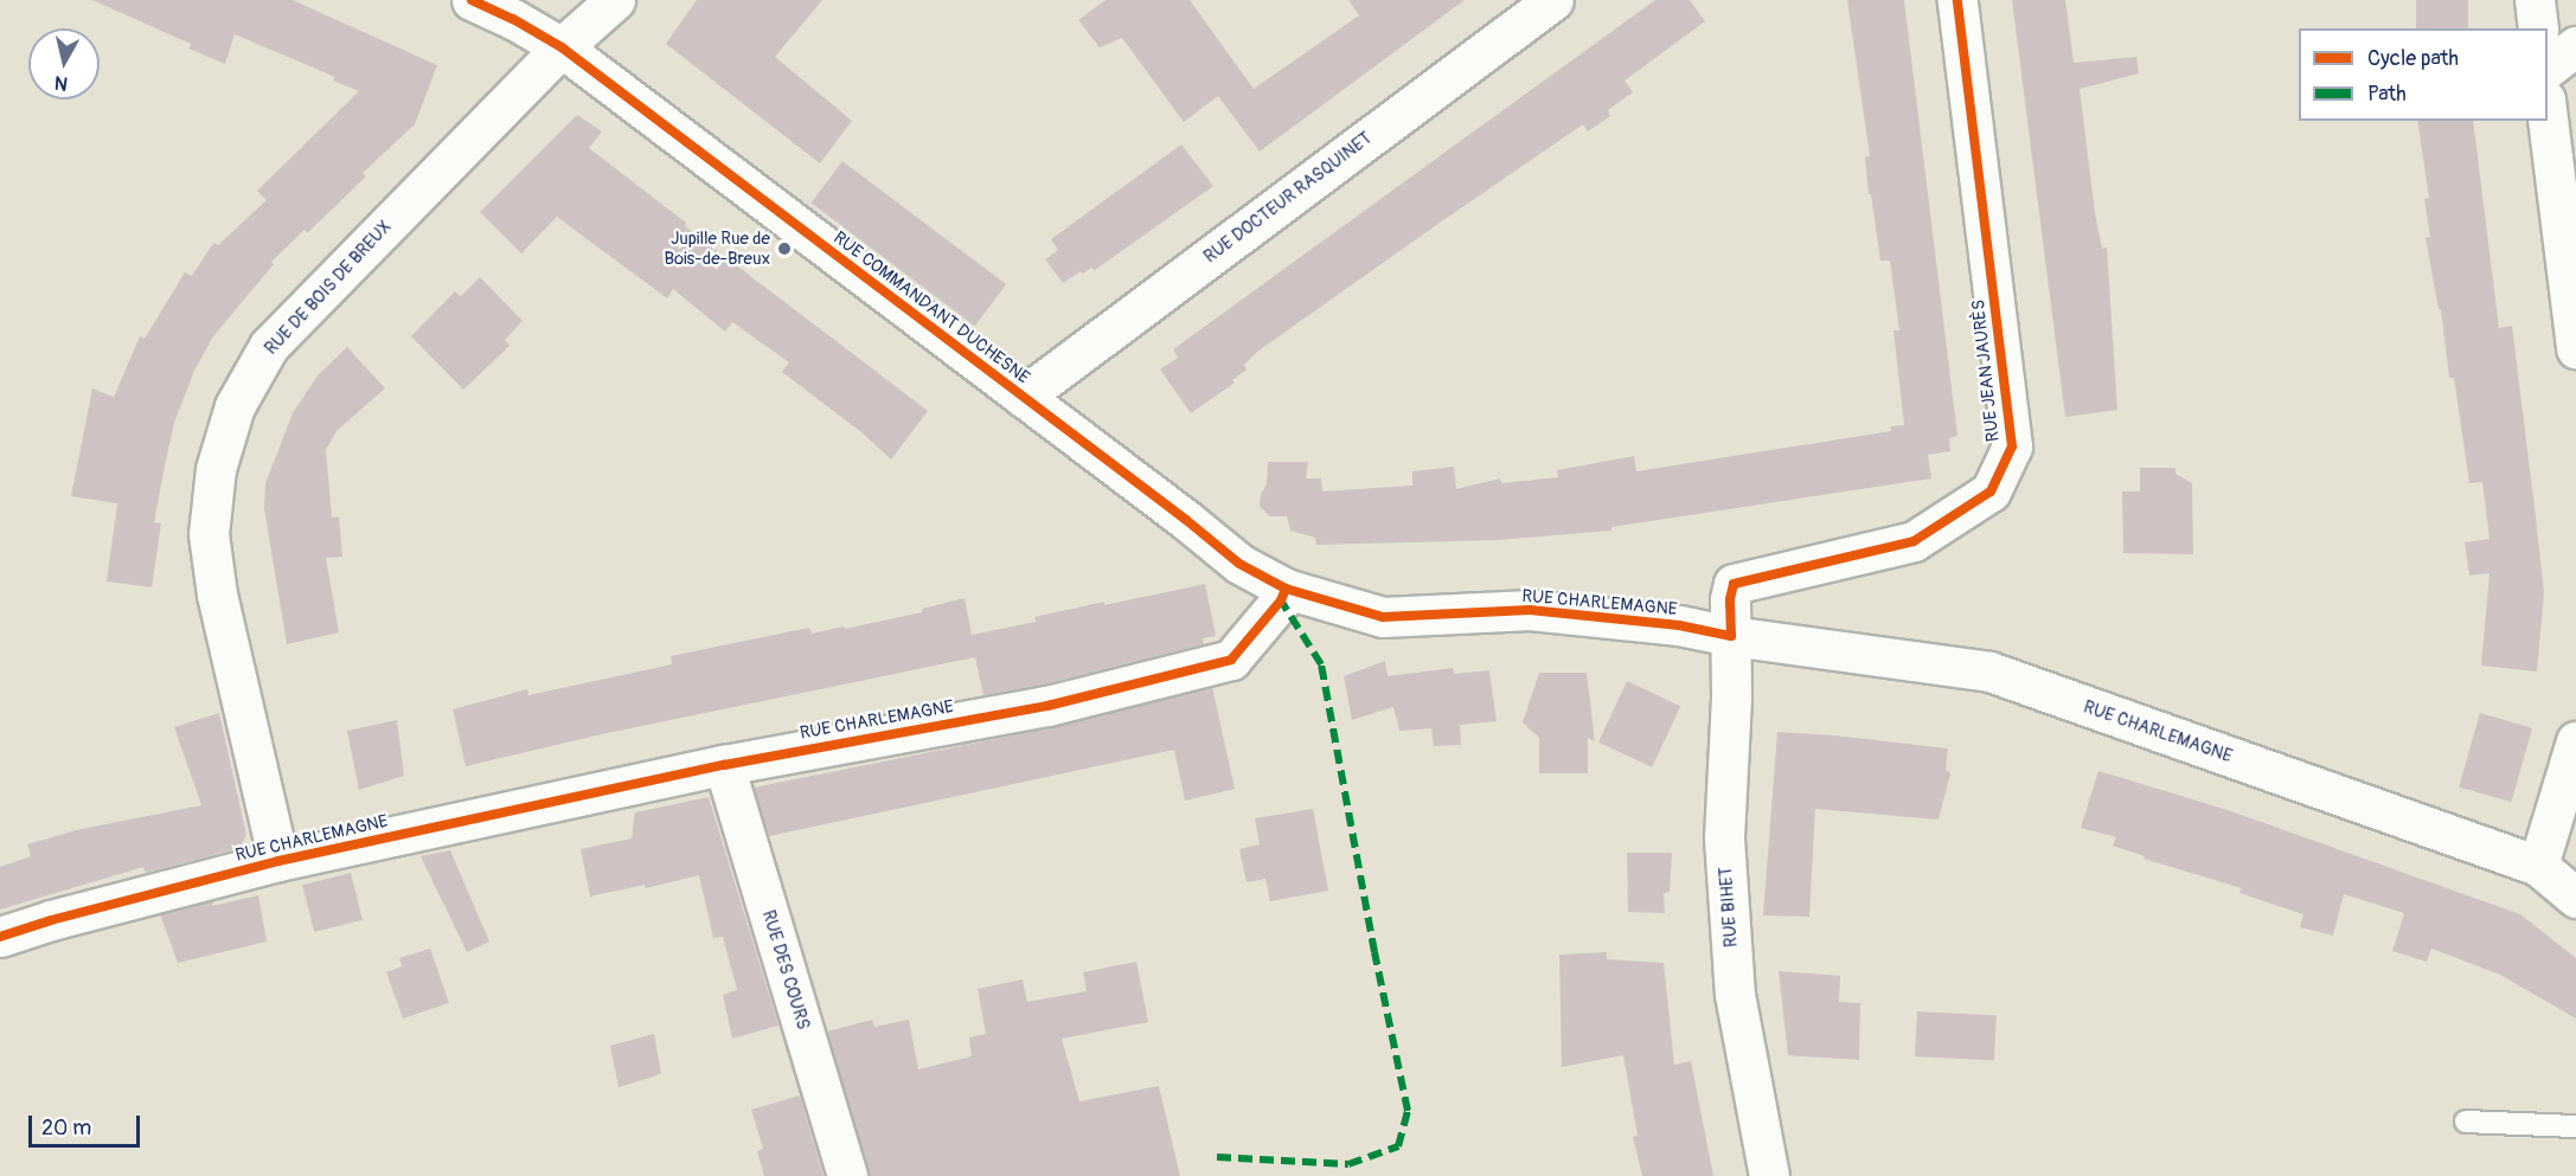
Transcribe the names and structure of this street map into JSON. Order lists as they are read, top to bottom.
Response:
{
  "streets": {
    "street": [
      "RUE DOCTEUR RASQUINET",
      "RUE DE BOIS DE BREUX",
      "RUE COMMANDANT DUCHESNE",
      "RUE JEAN JAURÈS",
      "RUE CHARLEMAGNE",
      "RUE BIHET",
      "RUE DES COURS"
    ]
  },
  "crossings": [
    ["RUE DOCTEUR RASQUINET", "RUE COMMANDANT DUCHESNE"],
    ["RUE DE BOIS DE BREUX", "RUE COMMANDANT DUCHESNE"],
    ["RUE DE BOIS DE BREUX", "RUE CHARLEMAGNE"],
    ["RUE COMMANDANT DUCHESNE", "RUE CHARLEMAGNE"],
    ["RUE JEAN JAURÈS", "RUE CHARLEMAGNE"],
    ["RUE JEAN JAURÈS", "RUE BIHET"],
    ["RUE CHARLEMAGNE", "RUE BIHET"],
    ["RUE CHARLEMAGNE", "RUE DES COURS"]
  ],
  "places": ["Jupille Rue de Bois-de-Breux"],
  "legend": ["Cycle path", "Path"],
  "scale_bar": "20 m",
  "north": "bottom"
}
